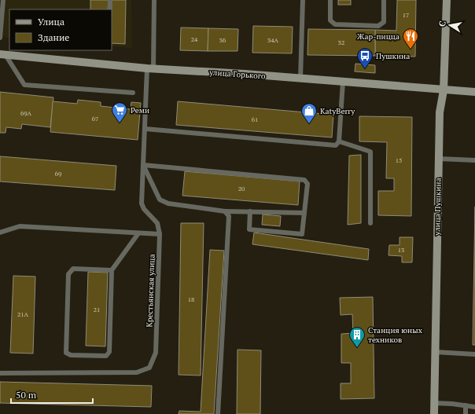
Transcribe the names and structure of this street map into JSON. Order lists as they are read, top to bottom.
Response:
{
  "streets": {
    "main road": ["улица Горького", "улица Пушкина"],
    "lane": ["Крестьянская улица"]
  },
  "crossings": [
    ["улица Горького", "улица Пушкина"],
    ["улица Горького", "Крестьянская улица"]
  ],
  "places": {
    "restaurant": ["Жар-пицца"],
    "bus stop": ["Пушкина"],
    "supermarket": ["Реми"],
    "shop": ["KatyBerry"],
    "building": ["Станция юных техников"]
  },
  "house_numbers": [
    "17",
    "24",
    "36",
    "34А",
    "32",
    "69А",
    "67",
    "61",
    "15",
    "69",
    "20",
    "13",
    "18",
    "21",
    "21А"
  ],
  "legend": ["Улица", "Здание"],
  "scale_bar": "50 m",
  "north": "left"
}
